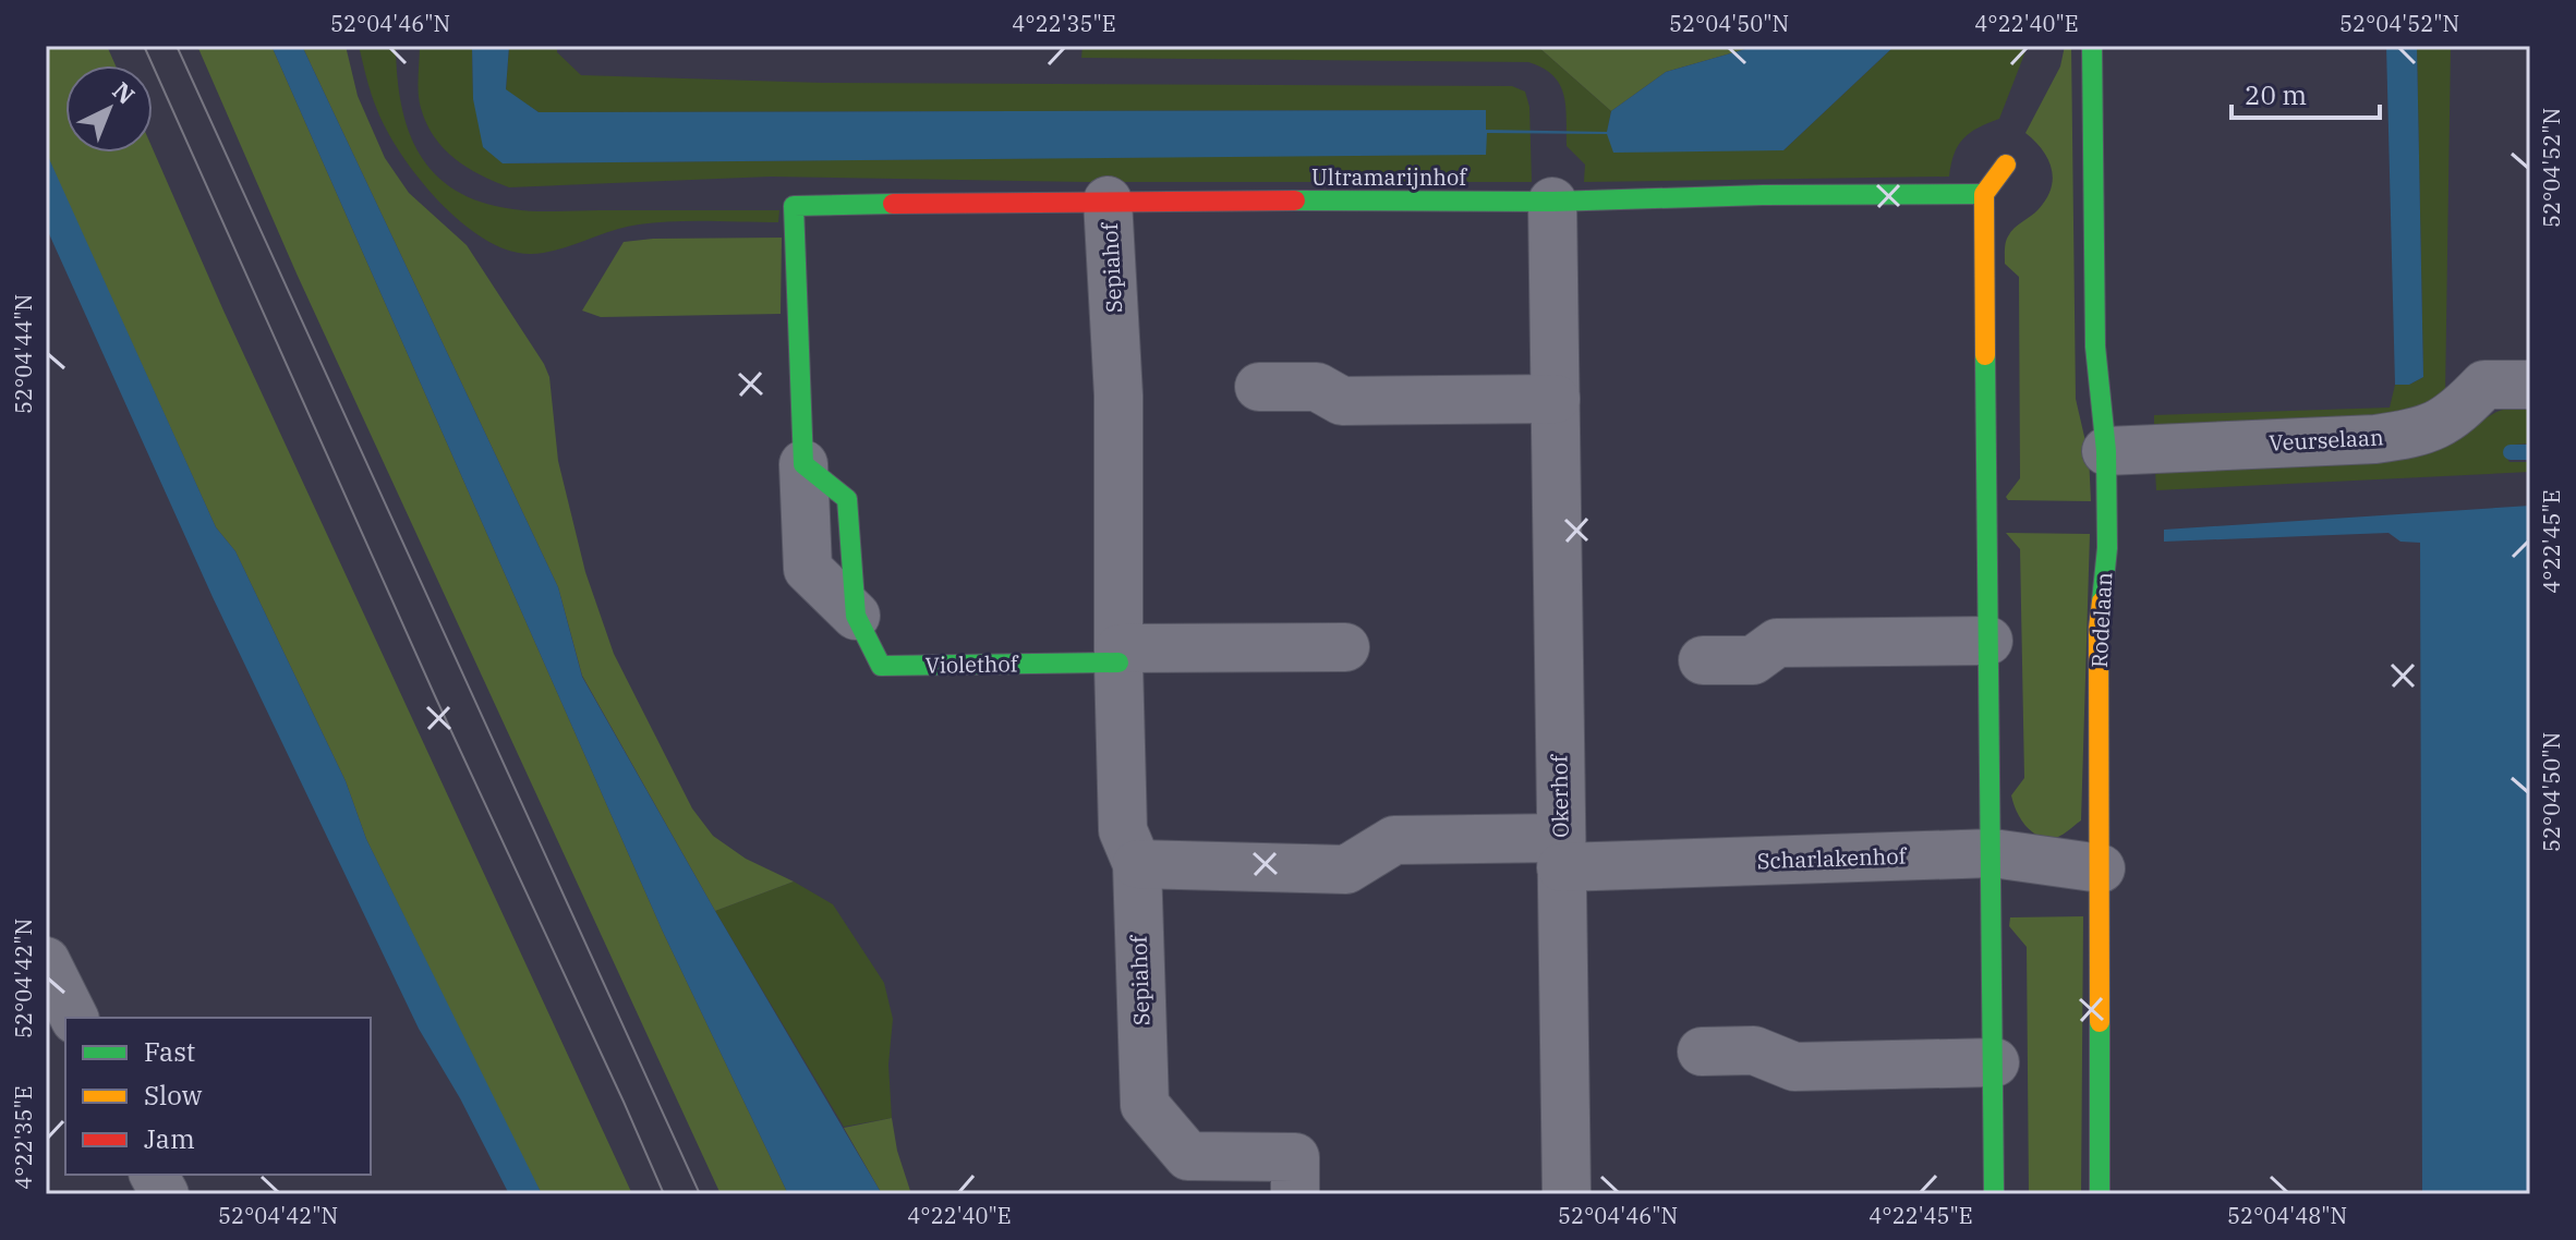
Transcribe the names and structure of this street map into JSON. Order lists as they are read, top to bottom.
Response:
{
  "streets": {
    "street": [
      "Ultramarijnhof",
      "Sepiahof",
      "Veurselaan",
      "Rodelaan",
      "Violethof",
      "Okerhof",
      "Scharlakenhof"
    ]
  },
  "crossings": [
    ["Ultramarijnhof", "Sepiahof"],
    ["Ultramarijnhof", "Violethof"],
    ["Ultramarijnhof", "Okerhof"],
    ["Sepiahof", "Violethof"],
    ["Sepiahof", "Scharlakenhof"],
    ["Veurselaan", "Rodelaan"],
    ["Rodelaan", "Scharlakenhof"],
    ["Okerhof", "Scharlakenhof"]
  ],
  "legend": ["Fast", "Slow", "Jam"],
  "scale_bar": "20 m",
  "north": "top right",
  "coordinates": [
    "52°04'46\"N",
    "4°22'35\"E",
    "52°04'50\"N",
    "4°22'40\"E",
    "52°04'52\"N",
    "52°04'44\"N",
    "4°22'45\"E",
    "52°04'42\"N",
    "52°04'48\"N"
  ]
}
